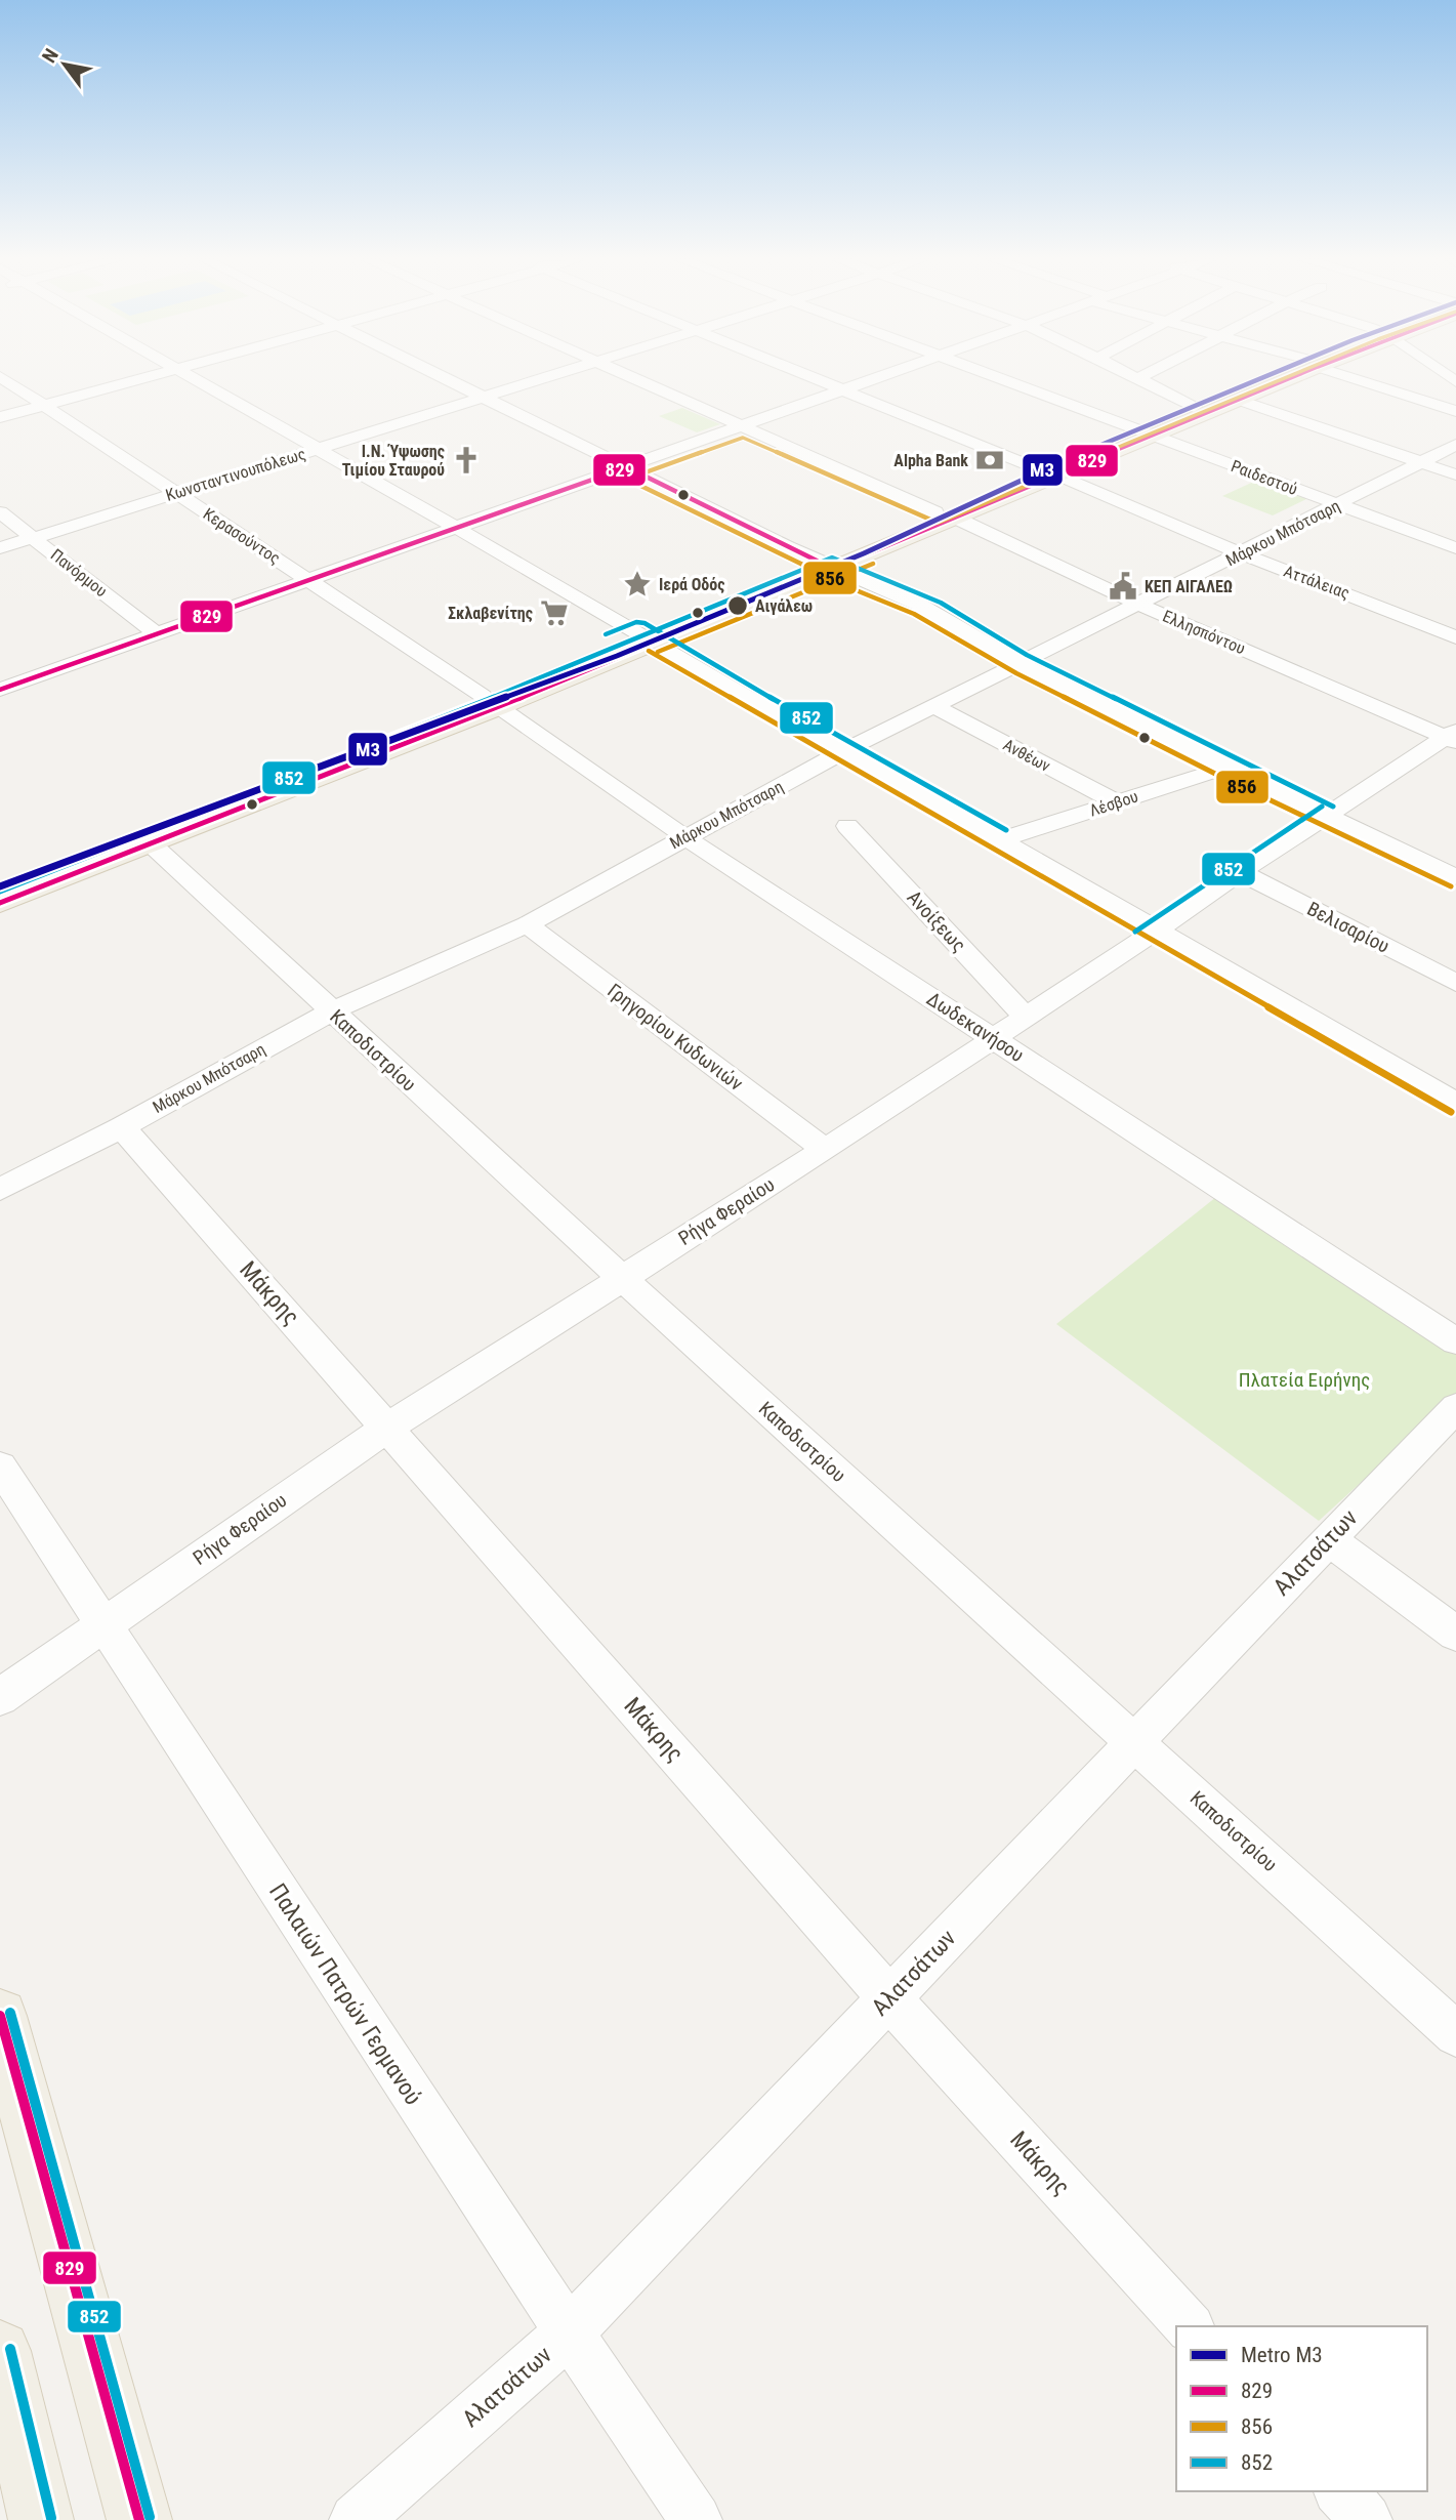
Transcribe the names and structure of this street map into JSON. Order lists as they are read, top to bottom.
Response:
{
  "streets": {
    "street": [
      "Κωνσταντινουπόλεως",
      "Ραιδεστού",
      "Μάρκου Μπότσαρη",
      "Κερασούντος",
      "Πανόρμου",
      "Αττάλειας",
      "Ελλησπόντου",
      "Ανθέων",
      "Λέσβου",
      "Ανοίξεως",
      "Βελισαρίου",
      "Δωδεκανήσου",
      "Γρηγορίου Κυδωνιών",
      "Καποδιστρίου",
      "Ρήγα Φεραίου",
      "Μάκρης",
      "Αλατσάτων",
      "Παλαιών Πατρών Γερμανού"
    ]
  },
  "crossings": [
    ["Κωνσταντινουπόλεως", "Κερασούντος"],
    ["Κωνσταντινουπόλεως", "Πανόρμου"],
    ["Ραιδεστού", "Μάρκου Μπότσαρη"],
    ["Μάρκου Μπότσαρη", "Αττάλειας"],
    ["Μάρκου Μπότσαρη", "Ελλησπόντου"],
    ["Μάρκου Μπότσαρη", "Ανθέων"],
    ["Μάρκου Μπότσαρη", "Δωδεκανήσου"],
    ["Μάρκου Μπότσαρη", "Γρηγορίου Κυδωνιών"],
    ["Μάρκου Μπότσαρη", "Καποδιστρίου"],
    ["Μάρκου Μπότσαρη", "Μάκρης"],
    ["Κερασούντος", "Δωδεκανήσου"],
    ["Ελλησπόντου", "Ρήγα Φεραίου"],
    ["Ανθέων", "Λέσβου"],
    ["Ανοίξεως", "Ρήγα Φεραίου"],
    ["Βελισαρίου", "Ρήγα Φεραίου"],
    ["Δωδεκανήσου", "Ρήγα Φεραίου"],
    ["Γρηγορίου Κυδωνιών", "Ρήγα Φεραίου"],
    ["Καποδιστρίου", "Ρήγα Φεραίου"],
    ["Καποδιστρίου", "Αλατσάτων"],
    ["Ρήγα Φεραίου", "Μάκρης"],
    ["Ρήγα Φεραίου", "Παλαιών Πατρών Γερμανού"],
    ["Μάκρης", "Αλατσάτων"],
    ["Αλατσάτων", "Παλαιών Πατρών Γερμανού"]
  ],
  "parks": ["Πλατεία Ειρήνης"],
  "places": {
    "church": ["Ι.Ν. Ύψωσης Τιμίου Σταυρού"],
    "bank": ["Alpha Bank"],
    "place": ["Ιερά Οδός"],
    "public building": ["ΚΕΠ ΑΙΓΑΛΕΩ"],
    "other": ["Αιγάλεω"],
    "supermarket": ["Σκλαβενίτης"]
  },
  "lines": [
    "metro line Μ3",
    "transit line 829",
    "transit line 856",
    "transit line 852"
  ],
  "legend": [
    "Metro Μ3",
    "829",
    "856",
    "852"
  ],
  "north": "top left"
}
